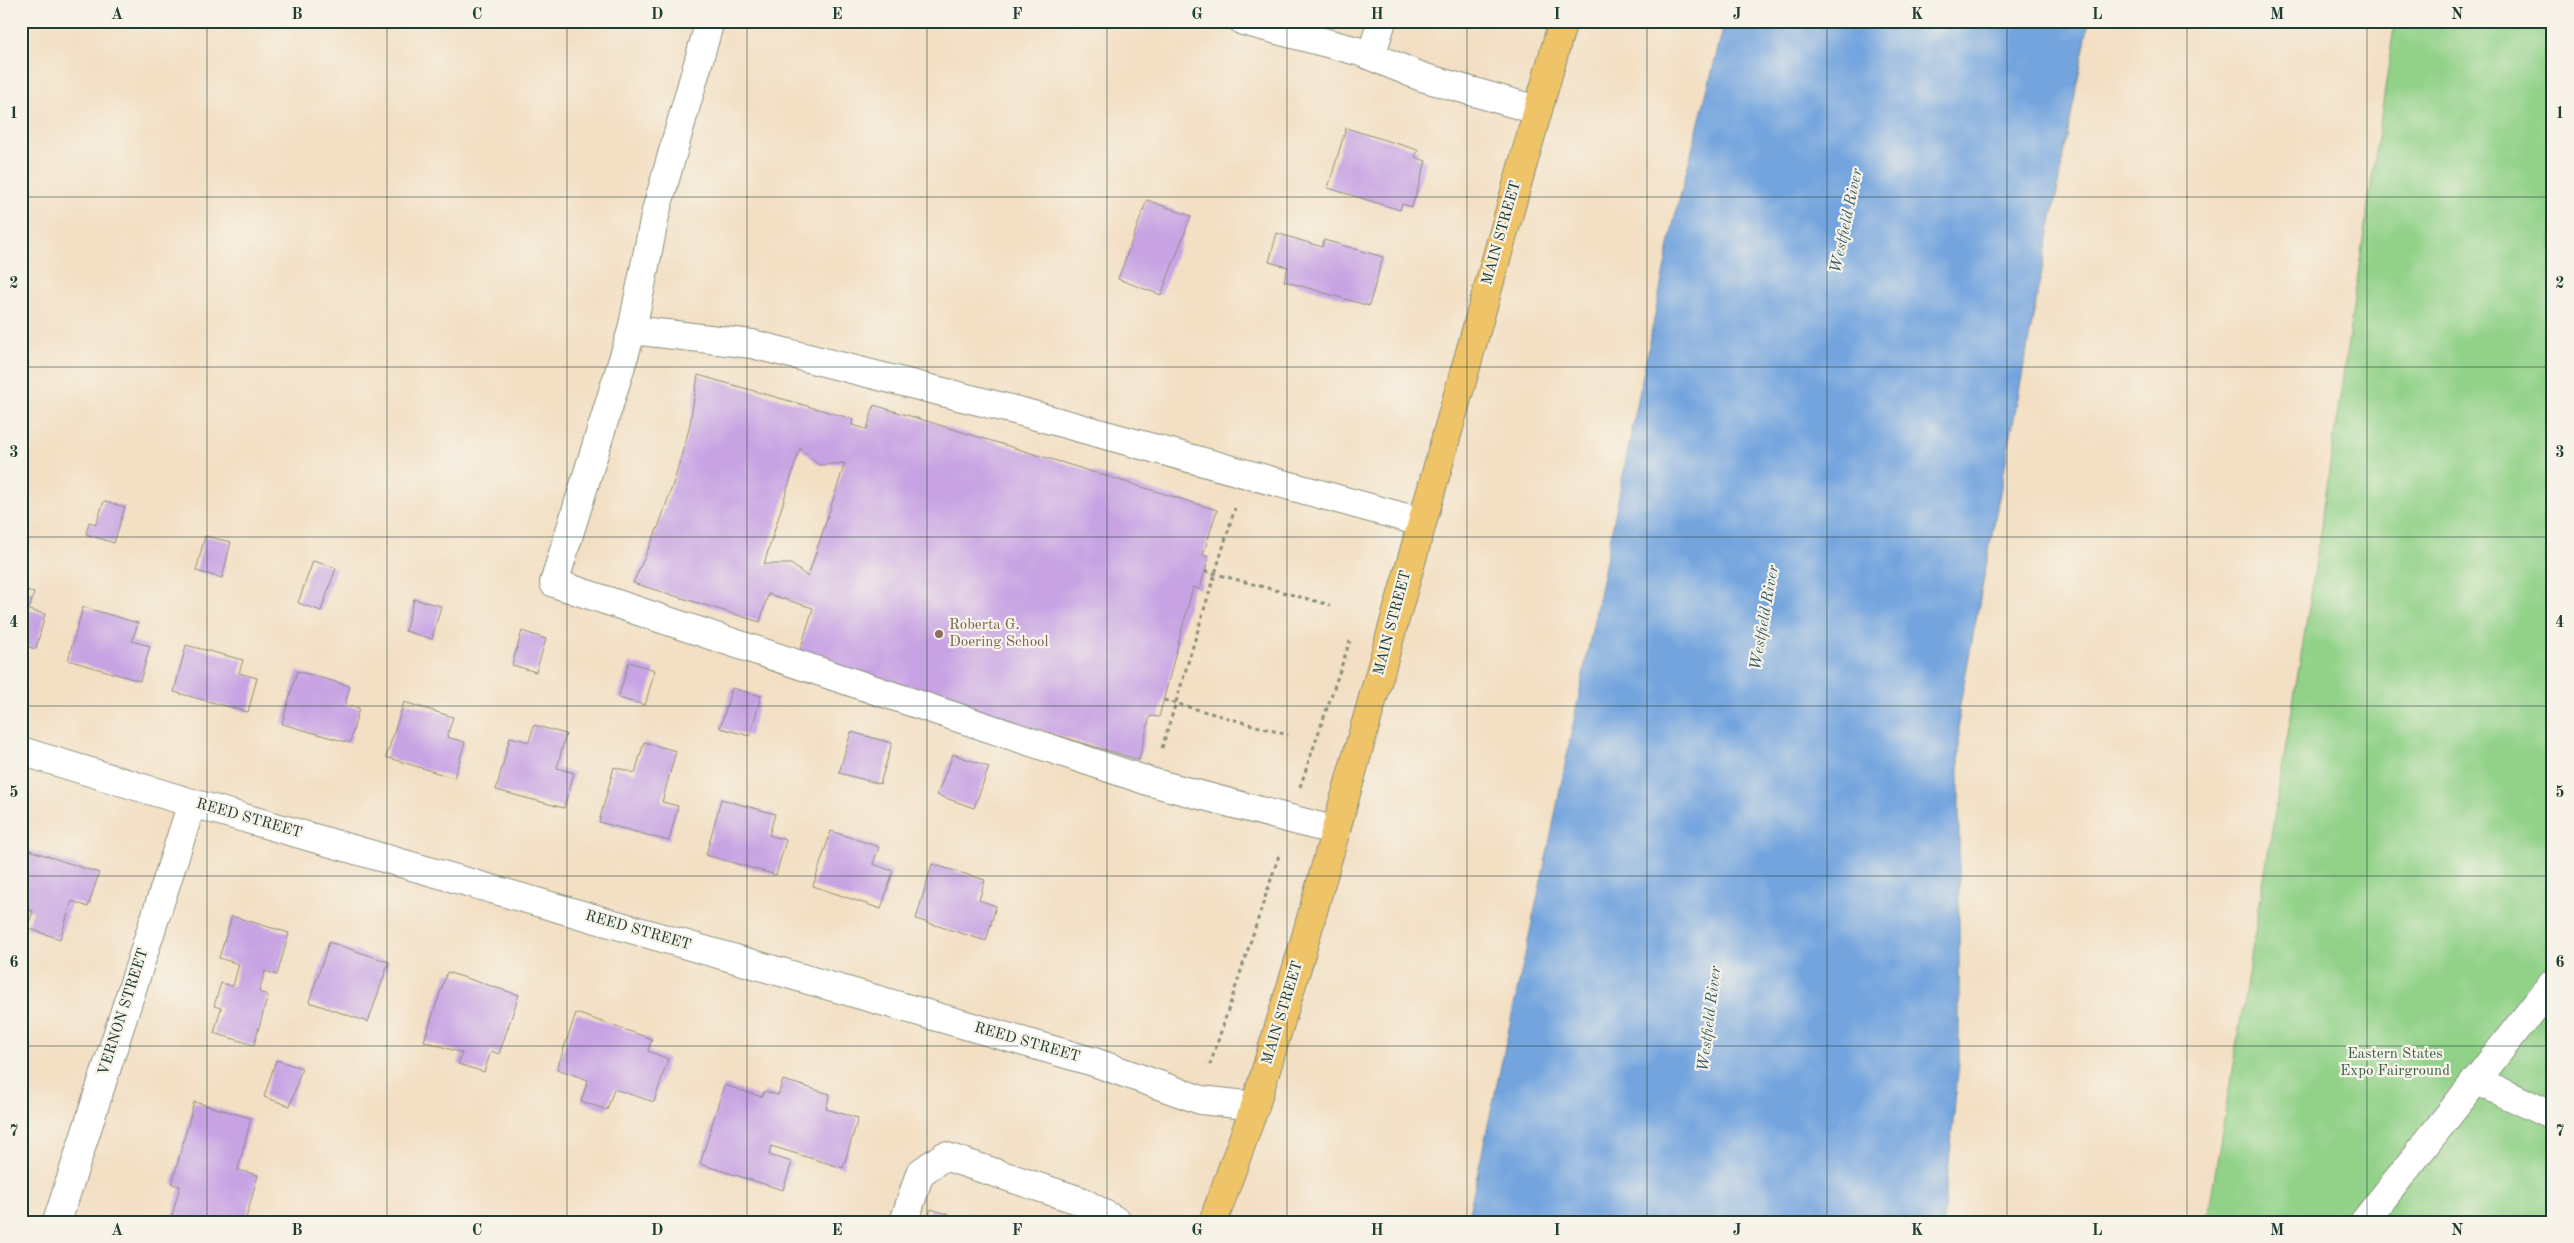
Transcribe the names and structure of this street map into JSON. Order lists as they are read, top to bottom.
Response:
{
  "streets": {
    "main road": ["MAIN STREET"],
    "street": ["REED STREET", "VERNON STREET"]
  },
  "crossings": [
    ["MAIN STREET", "REED STREET"],
    ["REED STREET", "VERNON STREET"]
  ],
  "water": ["Westfield River"],
  "parks": ["Eastern States Expo Fairground"],
  "places": ["Roberta G. Doering School"],
  "grid": {
    "columns": [
      "A",
      "B",
      "C",
      "D",
      "E",
      "F",
      "G",
      "H",
      "I",
      "J",
      "K",
      "L",
      "M",
      "N"
    ],
    "rows": [
      "1",
      "2",
      "3",
      "4",
      "5",
      "6",
      "7"
    ]
  }
}
